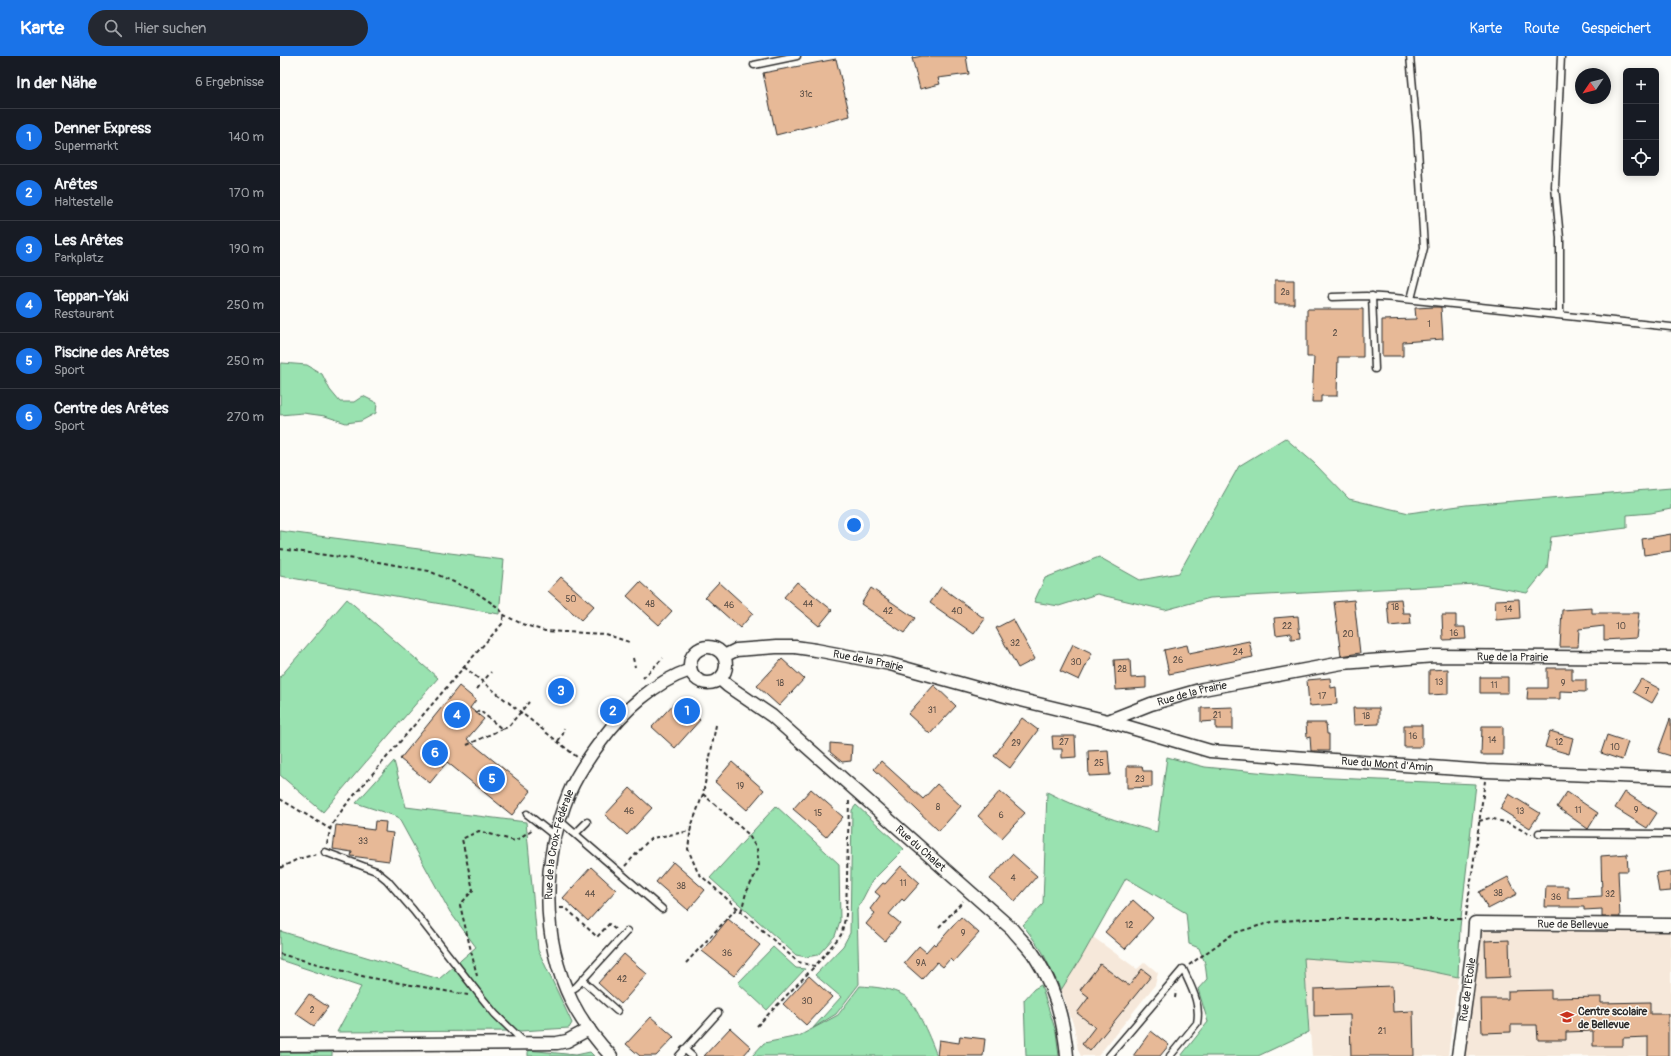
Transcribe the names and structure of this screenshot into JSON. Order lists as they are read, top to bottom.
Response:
{
  "streets": {
    "street": [
      "Rue de la Prairie",
      "Rue du Mont d'Amin",
      "Rue de la Croix-Fédérale",
      "Rue du Chalet",
      "Rue de Bellevue",
      "Rue de l'Etoile"
    ]
  },
  "crossings": [
    ["Rue de la Prairie", "Rue du Mont d'Amin"],
    ["Rue de la Prairie", "Rue de la Croix-Fédérale"],
    ["Rue de la Prairie", "Rue du Chalet"],
    ["Rue de la Croix-Fédérale", "Rue du Chalet"],
    ["Rue de Bellevue", "Rue de l'Etoile"]
  ],
  "places": {
    "school or university": ["Centre scolaire de Bellevue"]
  },
  "house_numbers": [
    "31c",
    "2a",
    "1",
    "2",
    "50",
    "48",
    "44",
    "46",
    "18",
    "14",
    "42",
    "40",
    "22",
    "10",
    "16",
    "20",
    "32",
    "24",
    "26",
    "30",
    "28",
    "13",
    "18",
    "9",
    "11",
    "7",
    "17",
    "31",
    "21",
    "18",
    "16",
    "14",
    "27",
    "12",
    "29",
    "10",
    "25",
    "23",
    "19",
    "8",
    "11",
    "9",
    "46",
    "13",
    "15",
    "6",
    "33",
    "4",
    "11",
    "38",
    "38",
    "44",
    "32",
    "36",
    "12",
    "9",
    "36",
    "9A",
    "42",
    "30",
    "2",
    "21"
  ],
  "north": "bottom left",
  "page": {
    "header": "Karte",
    "search": "Hier suchen",
    "nav": ["Karte", "Route", "Gespeichert"],
    "heading": ["In der Nähe", "6 Ergebnisse"],
    "map_buttons": ["+", "−"],
    "list": [
      {
        "mark": "1",
        "name": "Denner Express",
        "note": "Supermarkt",
        "value": "140 m"
      },
      {
        "mark": "2",
        "name": "Arêtes",
        "note": "Haltestelle",
        "value": "170 m"
      },
      {
        "mark": "3",
        "name": "Les Arêtes",
        "note": "Parkplatz",
        "value": "190 m"
      },
      {
        "mark": "4",
        "name": "Teppan-Yaki",
        "note": "Restaurant",
        "value": "250 m"
      },
      {
        "mark": "5",
        "name": "Piscine des Arêtes",
        "note": "Sport",
        "value": "250 m"
      },
      {
        "mark": "6",
        "name": "Centre des Arêtes",
        "note": "Sport",
        "value": "270 m"
      }
    ],
    "pins": [
      "3",
      "1",
      "2",
      "4",
      "6",
      "5"
    ]
  }
}
